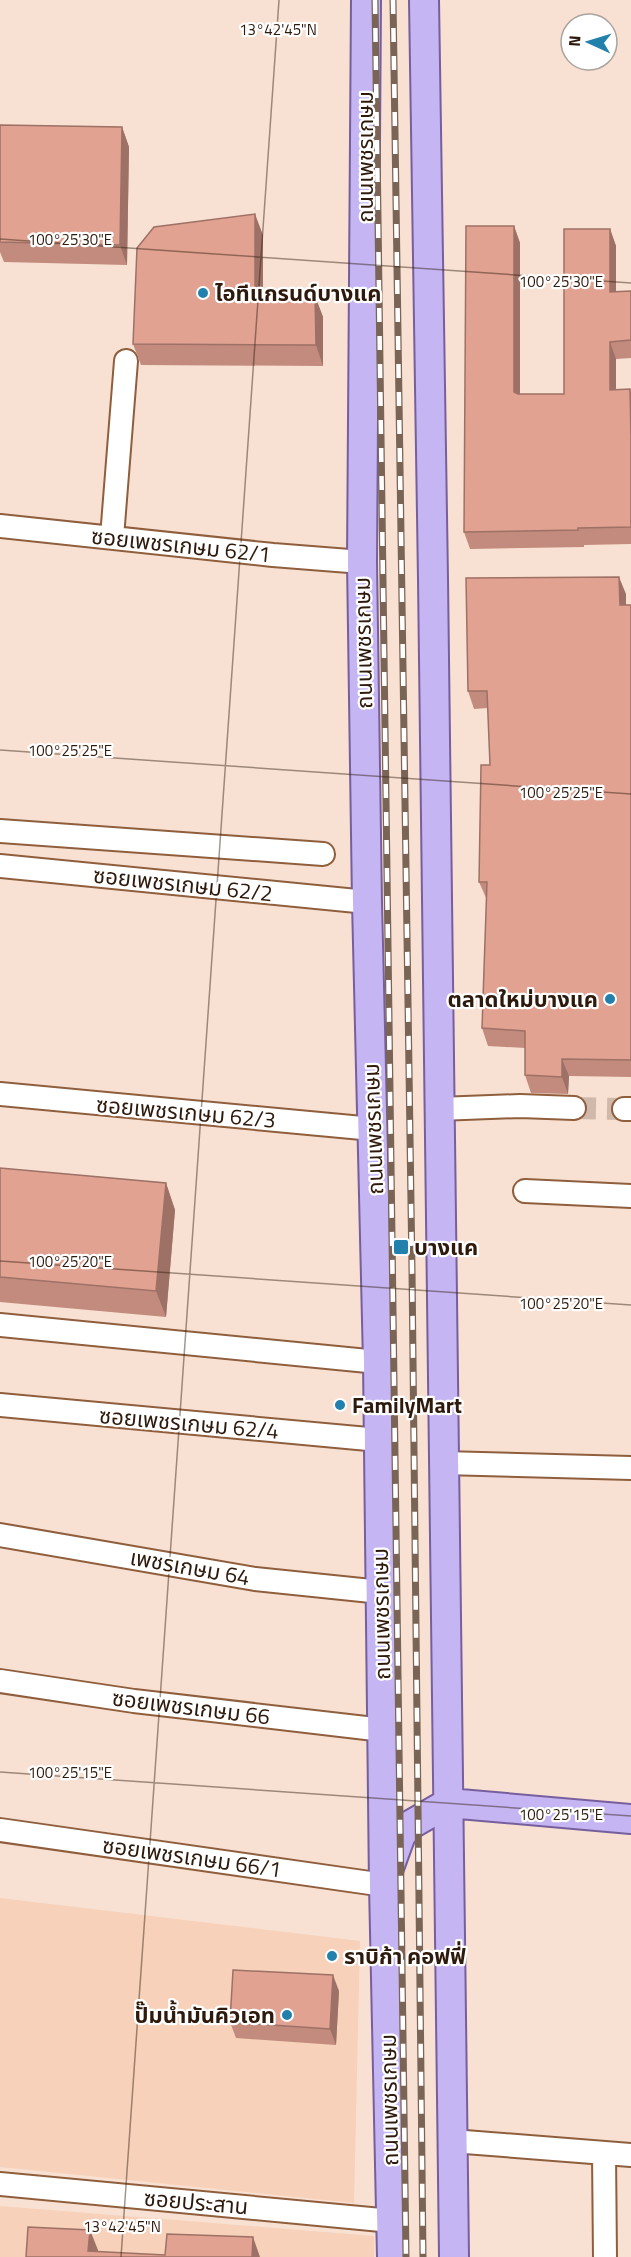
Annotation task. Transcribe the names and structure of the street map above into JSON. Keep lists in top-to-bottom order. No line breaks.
{"streets":{"main road":["ถนนเพชรเกษม"],"street":["ซอยเพชรเกษม 62/1","ซอยเพชรเกษม 62/2","ซอยเพชรเกษม 62/3","ซอยเพชรเกษม 62/4","เพชรเกษม 64","ซอยเพชรเกษม 66","ซอยเพชรเกษม 66/1","ซอยประสาน"]},"crossings":[["ถนนเพชรเกษม","ซอยเพชรเกษม 62/1"],["ถนนเพชรเกษม","ซอยเพชรเกษม 62/2"],["ถนนเพชรเกษม","ซอยเพชรเกษม 62/3"],["ถนนเพชรเกษม","ซอยเพชรเกษม 62/4"],["ถนนเพชรเกษม","เพชรเกษม 64"],["ถนนเพชรเกษม","ซอยเพชรเกษม 66"],["ถนนเพชรเกษม","ซอยเพชรเกษม 66/1"],["ถนนเพชรเกษม","ซอยประสาน"]],"places":{"other":["ไอทีแกรนด์บางแค","ตลาดใหม่บางแค","FamilyMart","ราบิก้า คอฟฟี่","ปั๊มน้ำมันคิวเอท"],"transit":["บางแค"]},"north":"left","coordinates":["13°42'45\"N","100°25'30\"E","100°25'25\"E","100°25'20\"E","100°25'15\"E"]}
